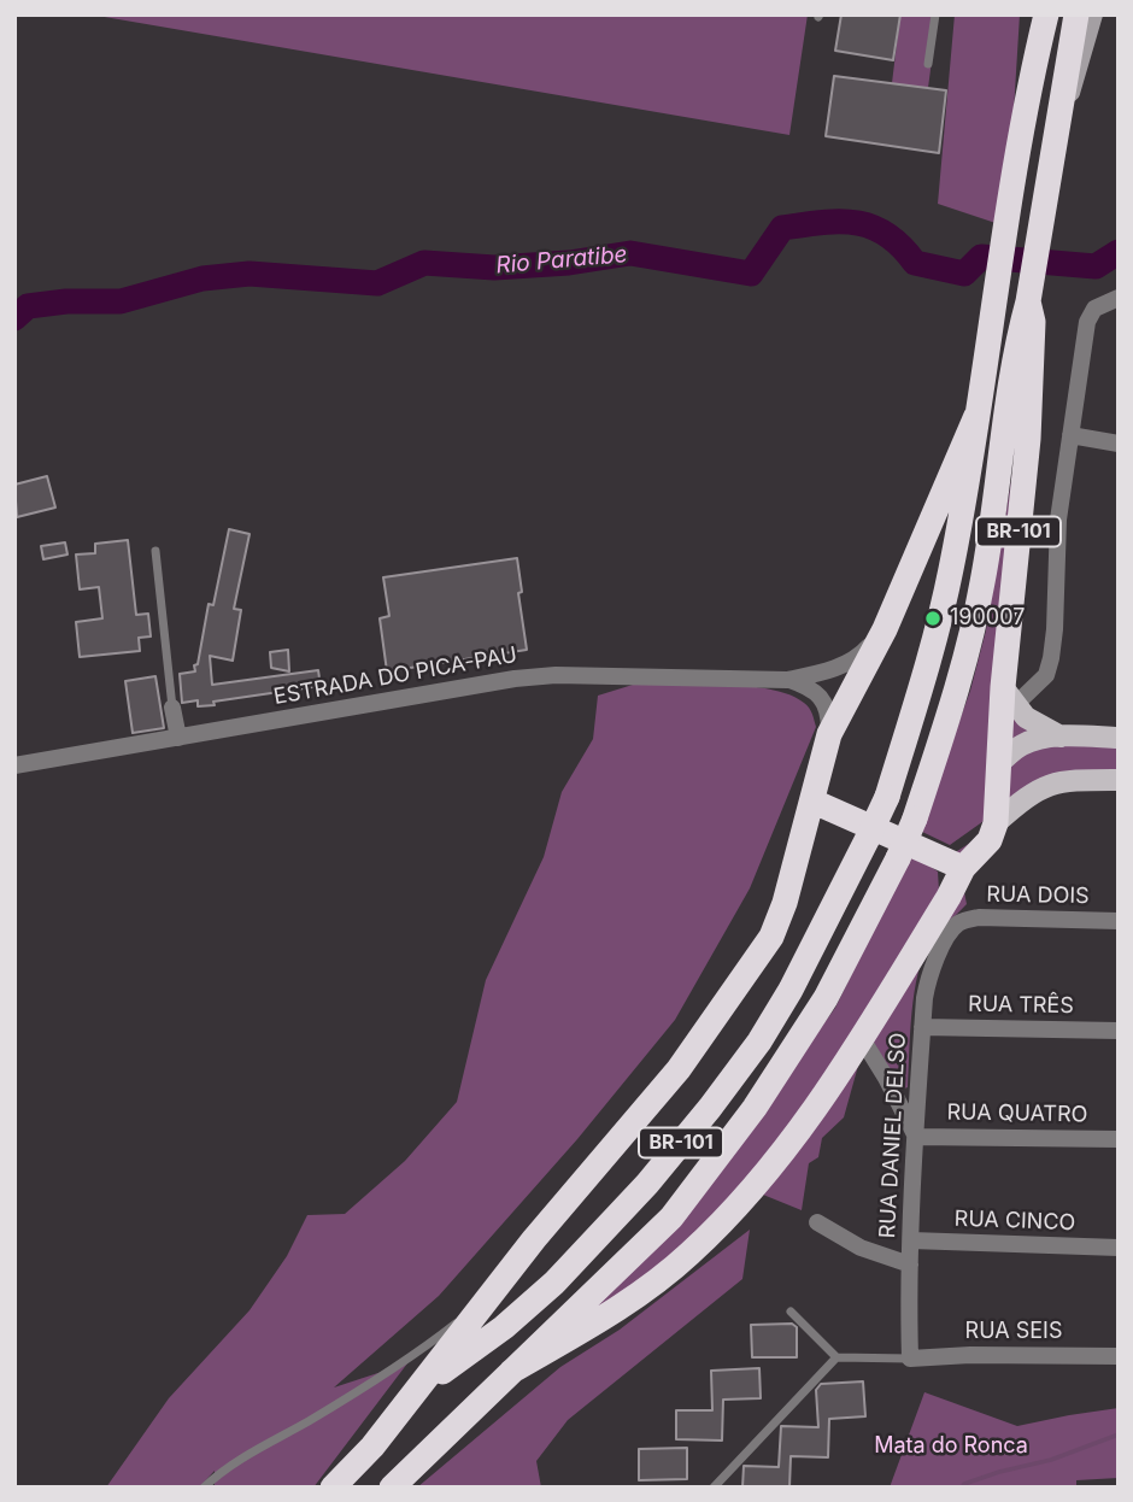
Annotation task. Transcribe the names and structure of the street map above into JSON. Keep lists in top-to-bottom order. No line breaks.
{"streets":{"highway":["BR-101"],"street":["ESTRADA DO PICA-PAU","RUA DOIS","RUA TRÊS","RUA QUATRO","RUA DANIEL DELSO","RUA CINCO","RUA SEIS"]},"crossings":[["RUA DOIS","RUA DANIEL DELSO"],["RUA TRÊS","RUA DANIEL DELSO"],["RUA QUATRO","RUA DANIEL DELSO"],["RUA DANIEL DELSO","RUA CINCO"],["RUA DANIEL DELSO","RUA SEIS"]],"water":["Rio Paratibe"],"parks":["Mata do Ronca"],"places":["190007"]}
